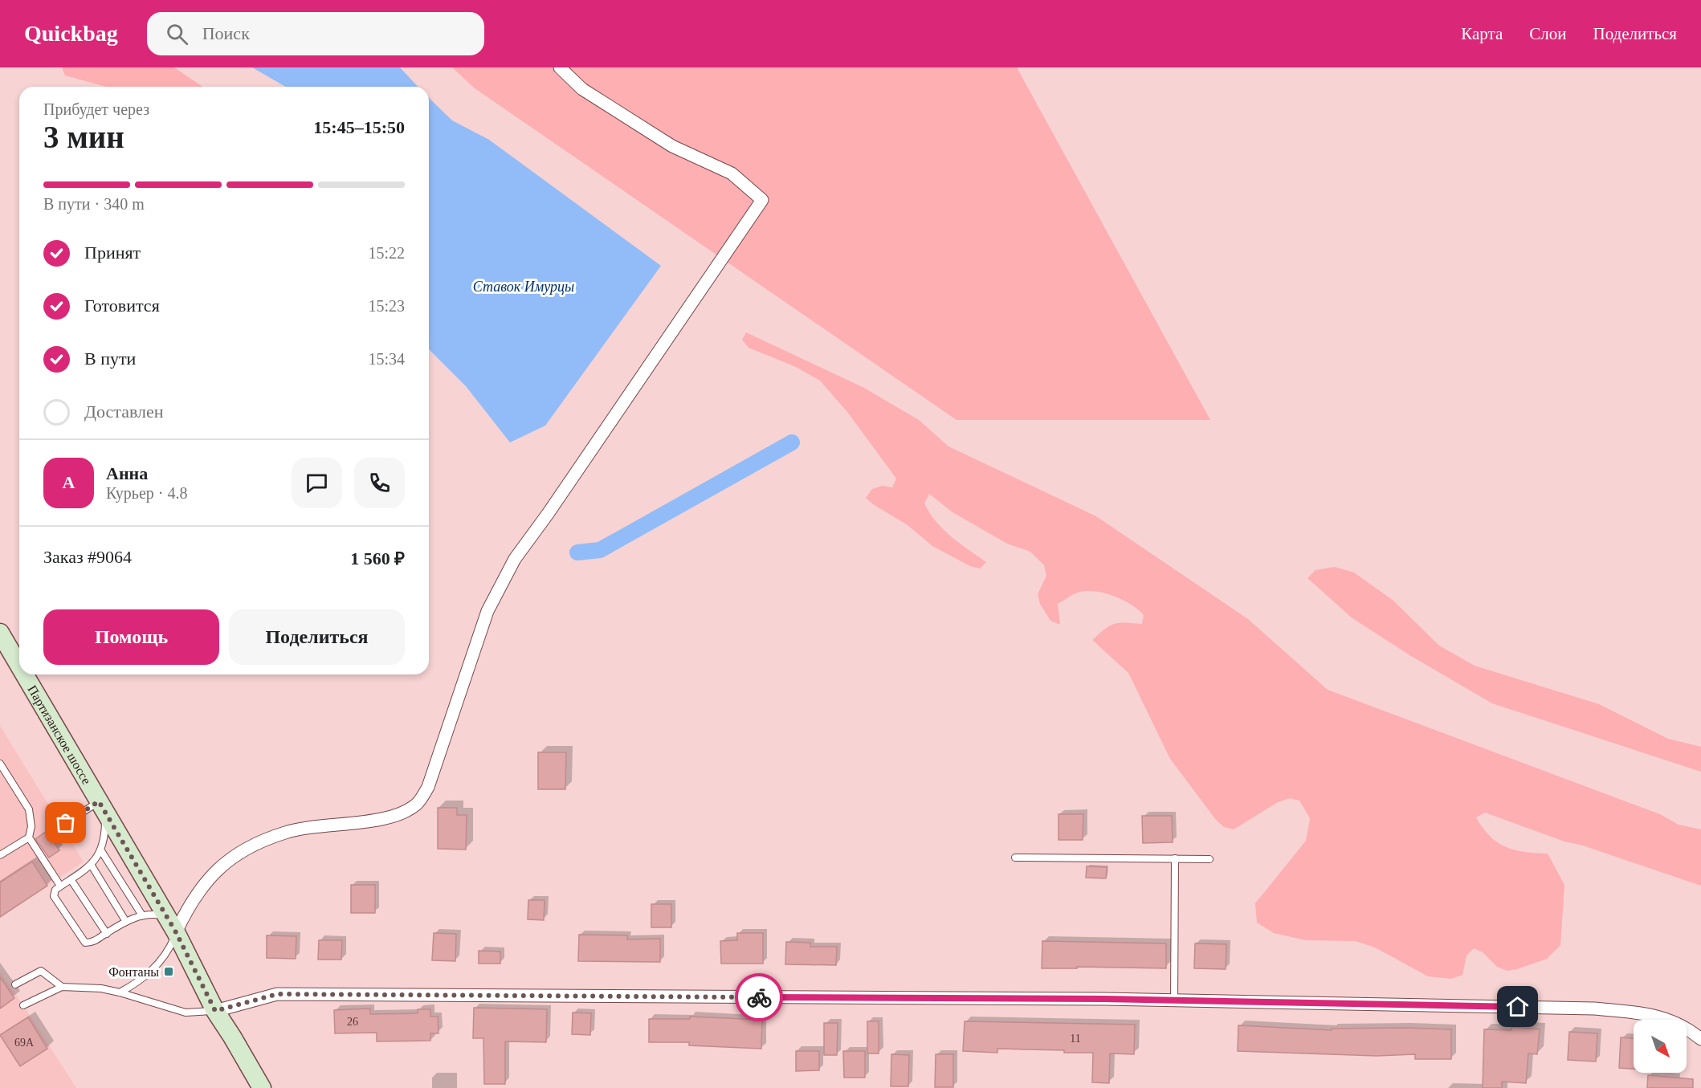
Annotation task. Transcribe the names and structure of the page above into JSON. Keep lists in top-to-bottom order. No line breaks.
{"streets":{"main road":["Партизанское шоссе"]},"water":["Ставок Имурцы"],"places":{"transit":["Фонтаны"]},"house_numbers":["26","11","69А"],"north":"bottom right","page":{"header":"Quickbag","search":"Поиск","nav":["Карта","Слои","Поделиться"],"heading":["3 мин","Прибудет через","15:45–15:50"],"panel":["Анна","Курьер · 4.8","Заказ #9064","1 560 ₽"],"bar":"В пути · 340 m","list":[["Принят","15:22"],["Готовится","15:23"],["В пути","15:34"],"Доставлен"],"round":"А","buttons":["Помощь","Поделиться"]}}
